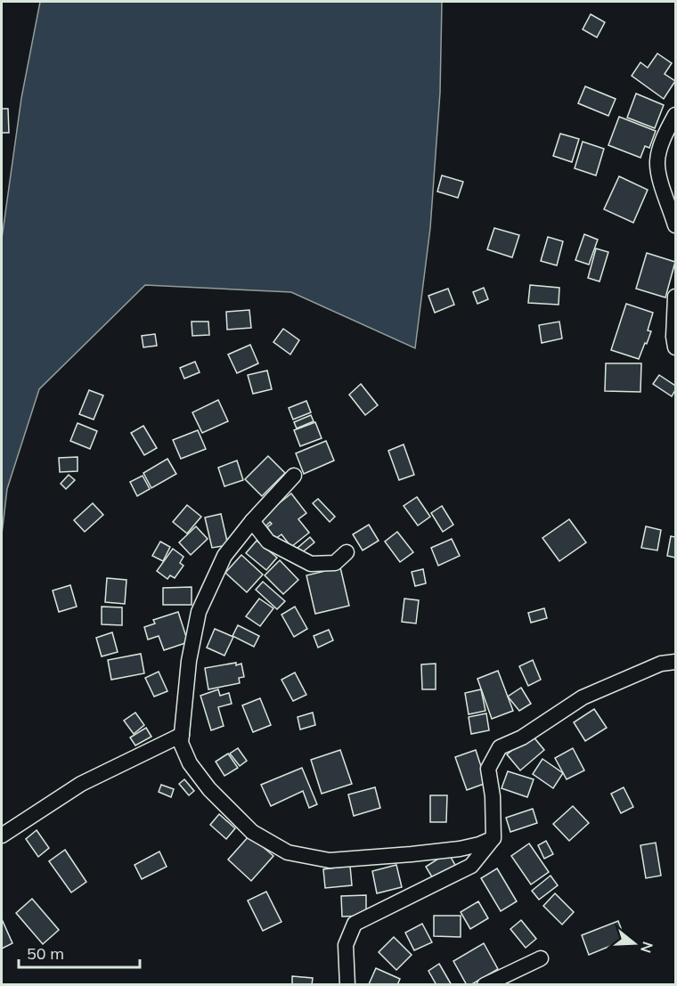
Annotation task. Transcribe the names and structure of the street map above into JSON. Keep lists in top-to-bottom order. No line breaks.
{"scale_bar":"50 m","north":"right"}
